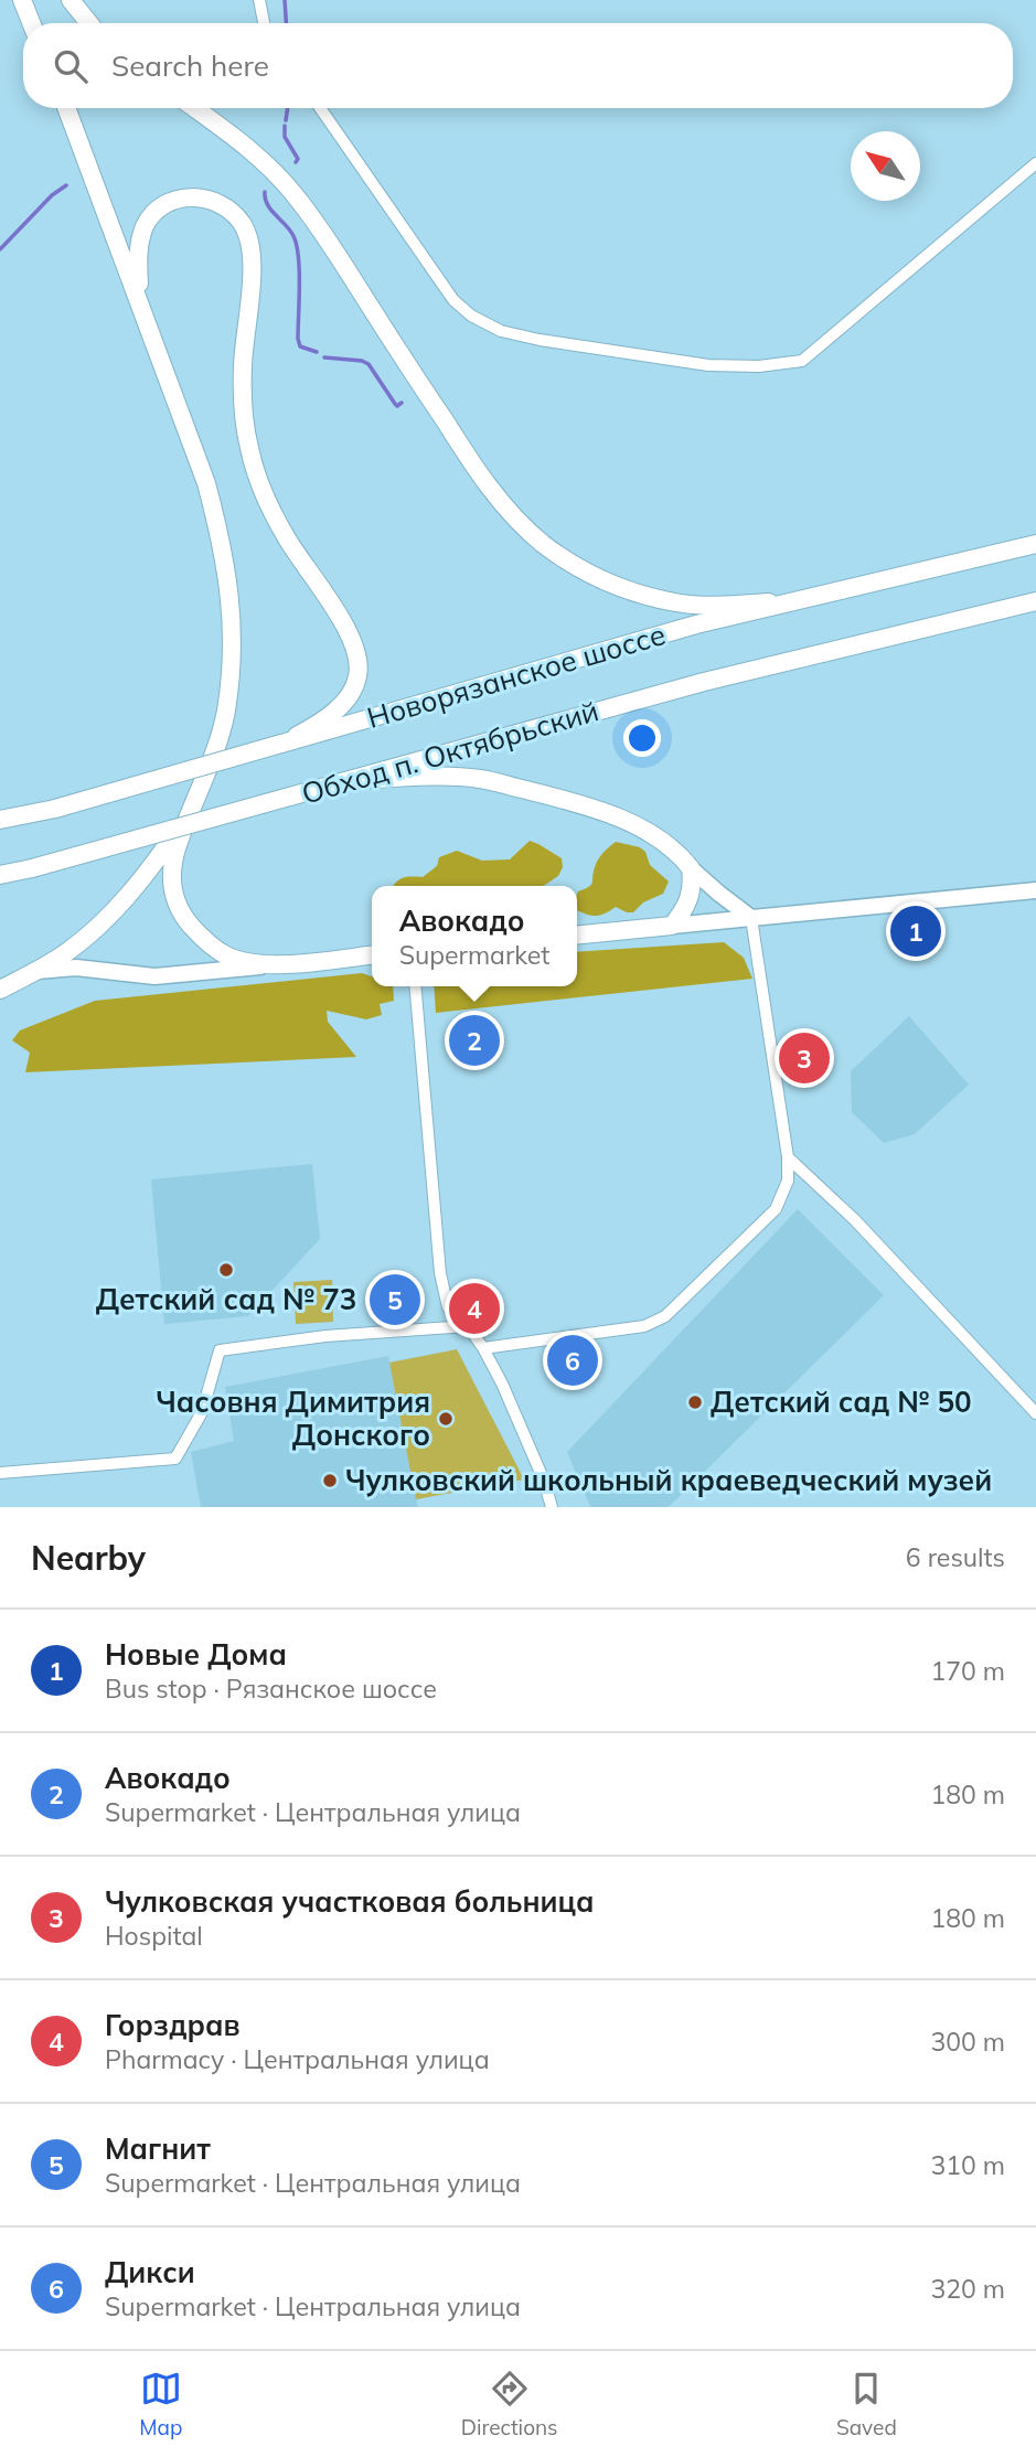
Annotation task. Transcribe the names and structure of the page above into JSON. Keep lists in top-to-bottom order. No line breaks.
{"streets":{"main road":["Новорязанское шоссе","Обход п. Октябрьский"]},"places":["Детский сад № 73","Детский сад № 50","Часовня Димитрия Донского","Чулковский школьный краеведческий музей"],"north":"top left","page":{"search":"Search here","popup":["Авокадо","Supermarket"],"pins":["1","2","3","5","4","6"],"heading":["Nearby","6 results"],"list":[{"mark":"1","name":"Новые Дома","note":"Bus stop · Рязанское шоссе","value":"170 m"},{"mark":"2","name":"Авокадо","note":"Supermarket · Центральная улица","value":"180 m"},{"mark":"3","name":"Чулковская участковая больница","note":"Hospital","value":"180 m"},{"mark":"4","name":"Горздрав","note":"Pharmacy · Центральная улица","value":"300 m"},{"mark":"5","name":"Магнит","note":"Supermarket · Центральная улица","value":"310 m"},{"mark":"6","name":"Дикси","note":"Supermarket · Центральная улица","value":"320 m"}],"nav":["Map","Directions","Saved"]}}
